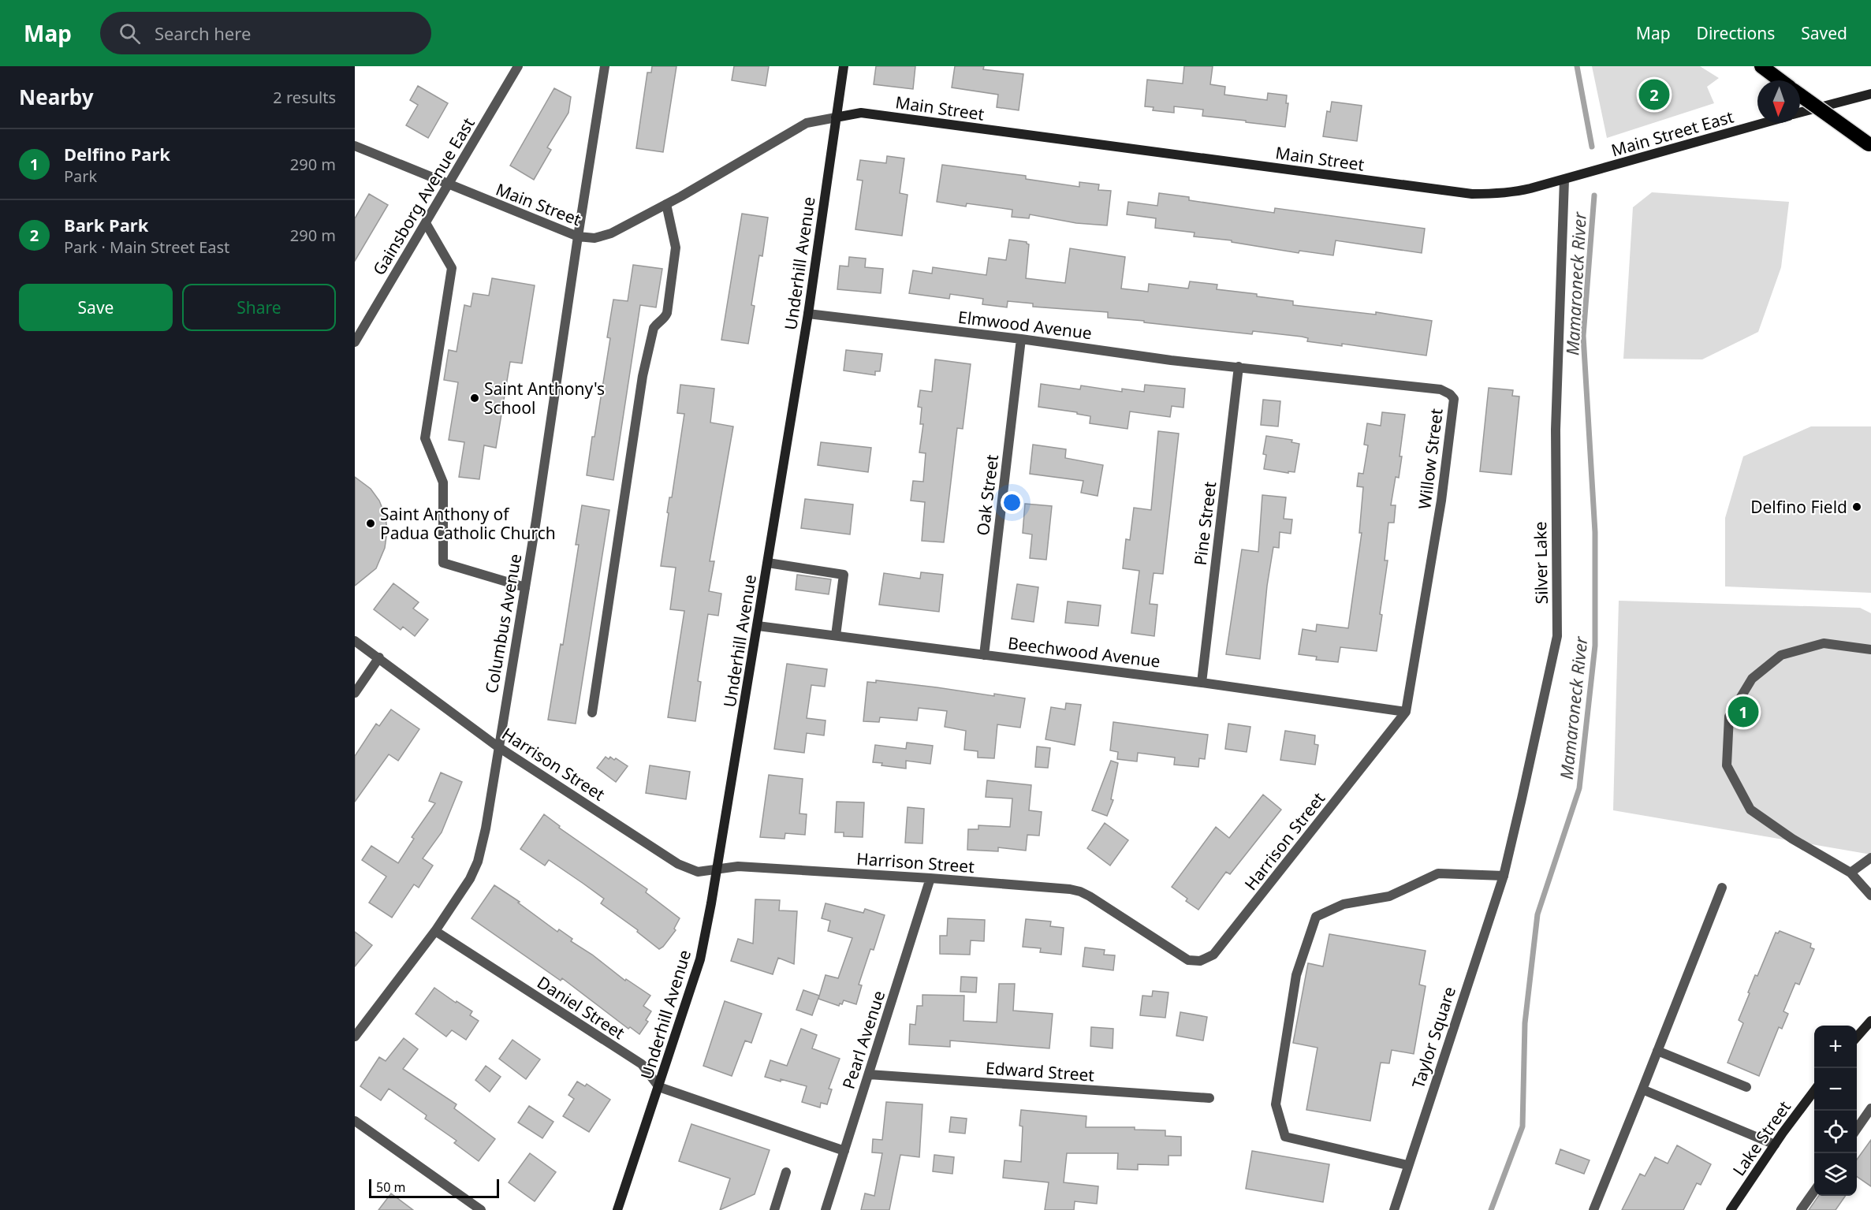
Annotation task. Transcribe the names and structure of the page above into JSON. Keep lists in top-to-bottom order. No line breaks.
{"streets":{"street":["Main Street","Main Street East","Gainsborg Avenue East","Underhill Avenue","Elmwood Avenue","Willow Street","Oak Street","Pine Street","Silver Lake","Columbus Avenue","Beechwood Avenue","Harrison Street","Daniel Street","Taylor Square","Pearl Avenue","Edward Street","Lake Street"]},"crossings":[["Main Street","Main Street East"],["Main Street","Gainsborg Avenue East"],["Main Street","Underhill Avenue"],["Main Street","Silver Lake"],["Main Street","Columbus Avenue"],["Main Street East","Silver Lake"],["Underhill Avenue","Elmwood Avenue"],["Underhill Avenue","Beechwood Avenue"],["Underhill Avenue","Harrison Street"],["Underhill Avenue","Daniel Street"],["Elmwood Avenue","Willow Street"],["Elmwood Avenue","Oak Street"],["Elmwood Avenue","Pine Street"],["Willow Street","Pine Street"],["Willow Street","Beechwood Avenue"],["Willow Street","Harrison Street"],["Oak Street","Beechwood Avenue"],["Pine Street","Beechwood Avenue"],["Silver Lake","Taylor Square"],["Columbus Avenue","Harrison Street"],["Columbus Avenue","Daniel Street"],["Beechwood Avenue","Harrison Street"],["Harrison Street","Pearl Avenue"],["Pearl Avenue","Edward Street"]],"water":["Mamaroneck River"],"places":["Saint Anthony's School","Delfino Field","Saint Anthony of Padua Catholic Church"],"scale_bar":"50 m","north":"bottom","page":{"header":"Map","search":"Search here","nav":["Map","Directions","Saved"],"heading":["Nearby","2 results"],"pins":["2","1"],"list":[{"mark":"1","name":"Delfino Park","note":"Park","value":"290 m"},{"mark":"2","name":"Bark Park","note":"Park · Main Street East","value":"290 m"}],"buttons":["Save","Share"],"map_buttons":["+","−"],"scale":"50 m"}}
